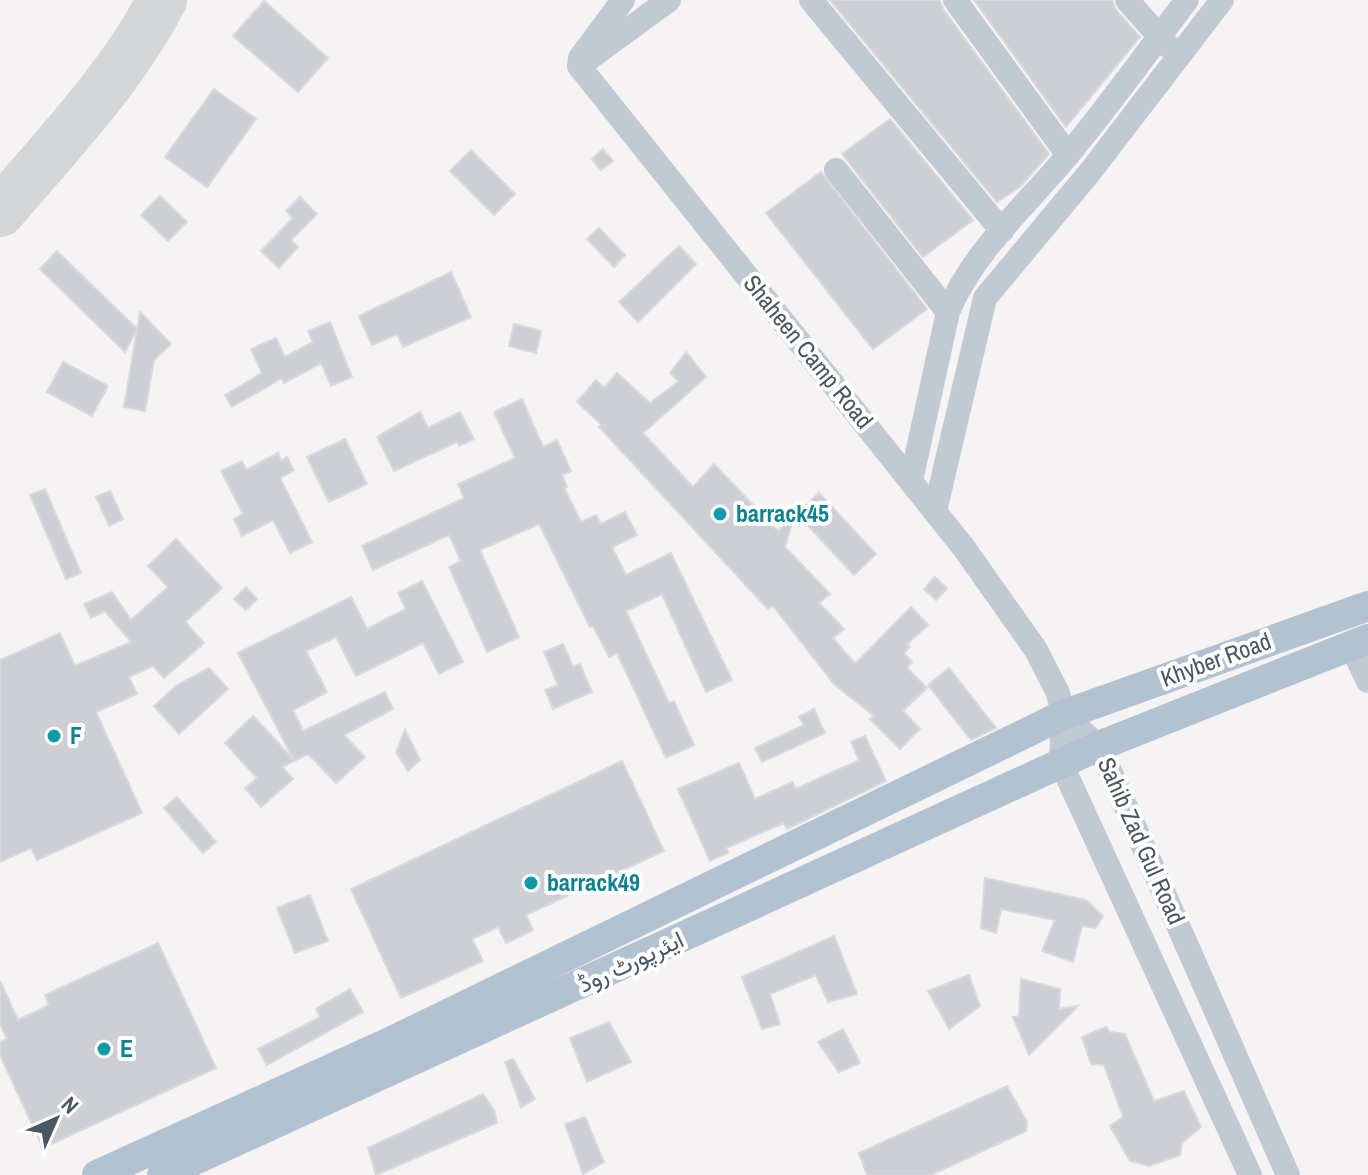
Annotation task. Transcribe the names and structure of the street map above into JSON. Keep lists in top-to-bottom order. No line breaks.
{"streets":{"main road":["Khyber Road","ایئرپورٹ روڈ"],"street":["Shaheen Camp Road","Sahib Zad Gul Road"]},"crossings":[["Shaheen Camp Road","Khyber Road"],["Shaheen Camp Road","Sahib Zad Gul Road"],["Khyber Road","Sahib Zad Gul Road"],["Khyber Road","ایئرپورٹ روڈ"],["Sahib Zad Gul Road","ایئرپورٹ روڈ"]],"places":["barrack45","F","barrack49","E"],"north":"top right"}
